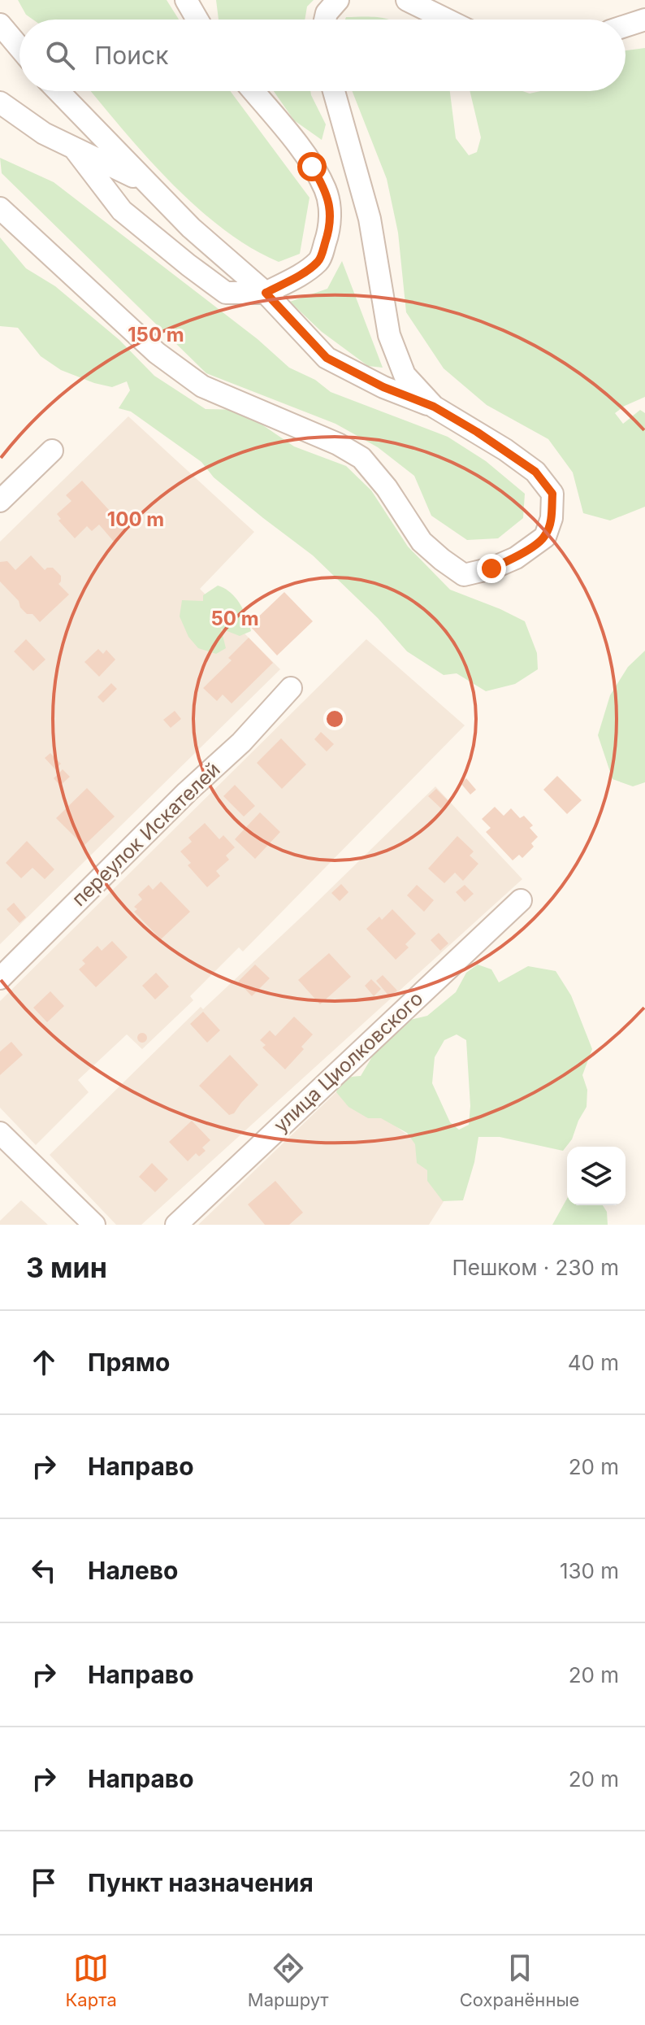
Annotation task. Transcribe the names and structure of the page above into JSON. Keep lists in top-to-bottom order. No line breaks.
{"streets":{"street":["переулок Искателей","улица Циолковского"]},"page":{"search":"Поиск","heading":["3 мин","Пешком · 230 m"],"list":[["Прямо","40 m"],["Направо","20 m"],["Налево","130 m"],["Направо","20 m"],["Направо","20 m"],"Пункт назначения"],"nav":["Карта","Маршрут","Сохранённые"]},"rings":["150 m","100 m","50 m"]}
